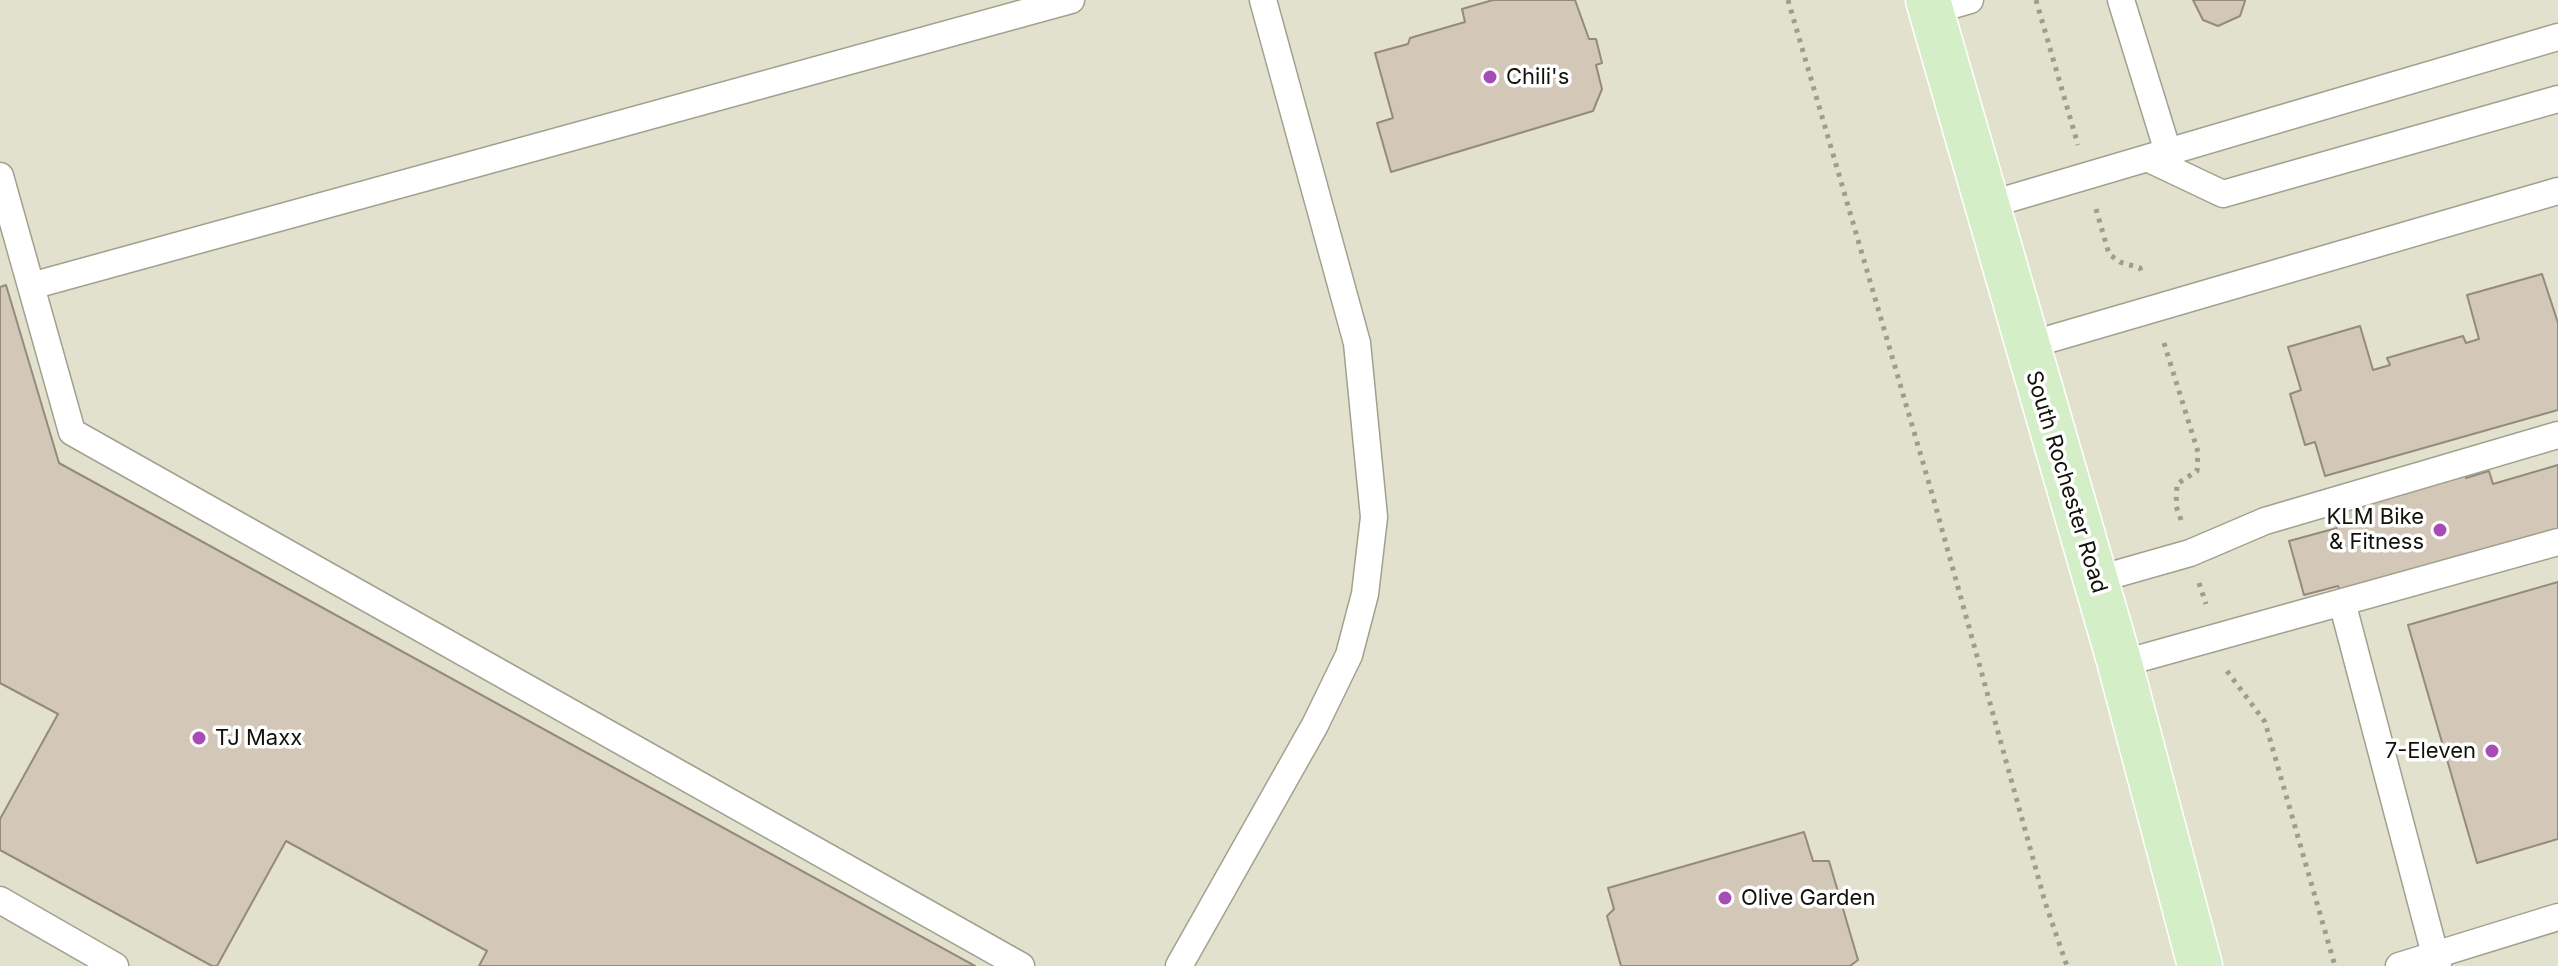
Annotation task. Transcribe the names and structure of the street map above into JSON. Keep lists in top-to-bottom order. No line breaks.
{"streets":{"main road":["South Rochester Road"]},"places":["Chili's","KLM Bike & Fitness","TJ Maxx","7-Eleven","Olive Garden"]}
